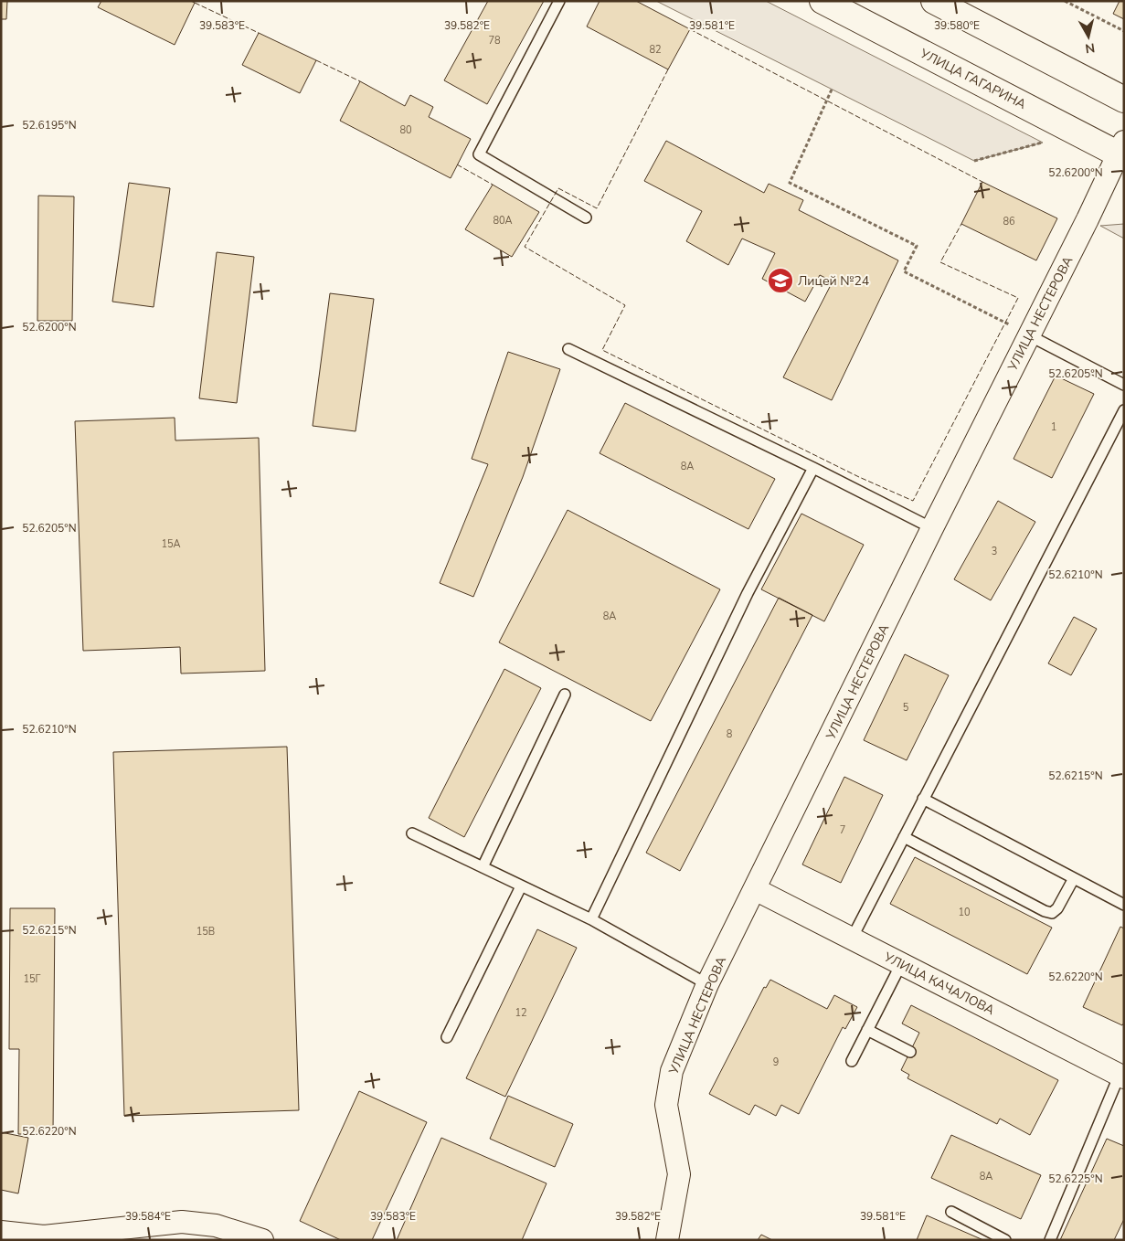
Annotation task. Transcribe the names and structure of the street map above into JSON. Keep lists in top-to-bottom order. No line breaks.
{"streets":{"main road":["УЛИЦА ГАГАРИНА"],"street":["УЛИЦА НЕСТЕРОВА","УЛИЦА КАЧАЛОВА"]},"crossings":[["УЛИЦА ГАГАРИНА","УЛИЦА НЕСТЕРОВА"],["УЛИЦА НЕСТЕРОВА","УЛИЦА КАЧАЛОВА"]],"places":{"school or university":["Лицей №24"]},"house_numbers":["78","82","80","80А","86","1","8А","15А","3","8А","5","8","7","10","15В","15Г","12","9","8А"],"north":"bottom","coordinates":["39.583°E","39.582°E","39.581°E","39.580°E","52.6195°N","52.6200°N","52.6205°N","52.6210°N","52.6215°N","52.6220°N","52.6225°N","39.584°E"]}
